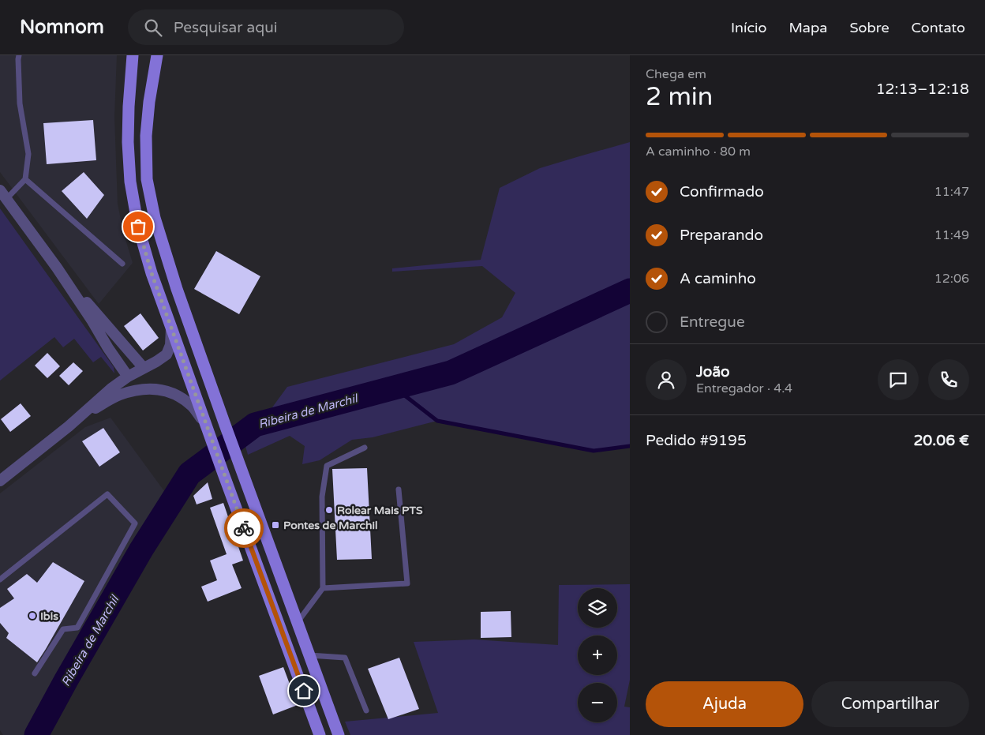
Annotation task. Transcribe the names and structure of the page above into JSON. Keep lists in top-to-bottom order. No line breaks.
{"water":["Ribeira de Marchil"],"places":{"other":["Rolear Mais PTS","Ibis"],"transit":["Pontes de Marchil"]},"page":{"header":"Nomnom","search":"Pesquisar aqui","nav":["Início","Mapa","Sobre","Contato"],"heading":["2 min","Chega em","12:13–12:18"],"panel":["João","Entregador · 4.4","Pedido #9195","20.06 €"],"bar":"A caminho · 80 m","list":[["Confirmado","11:47"],["Preparando","11:49"],["A caminho","12:06"],"Entregue"],"map_buttons":["+","−"],"buttons":["Ajuda","Compartilhar"]}}
